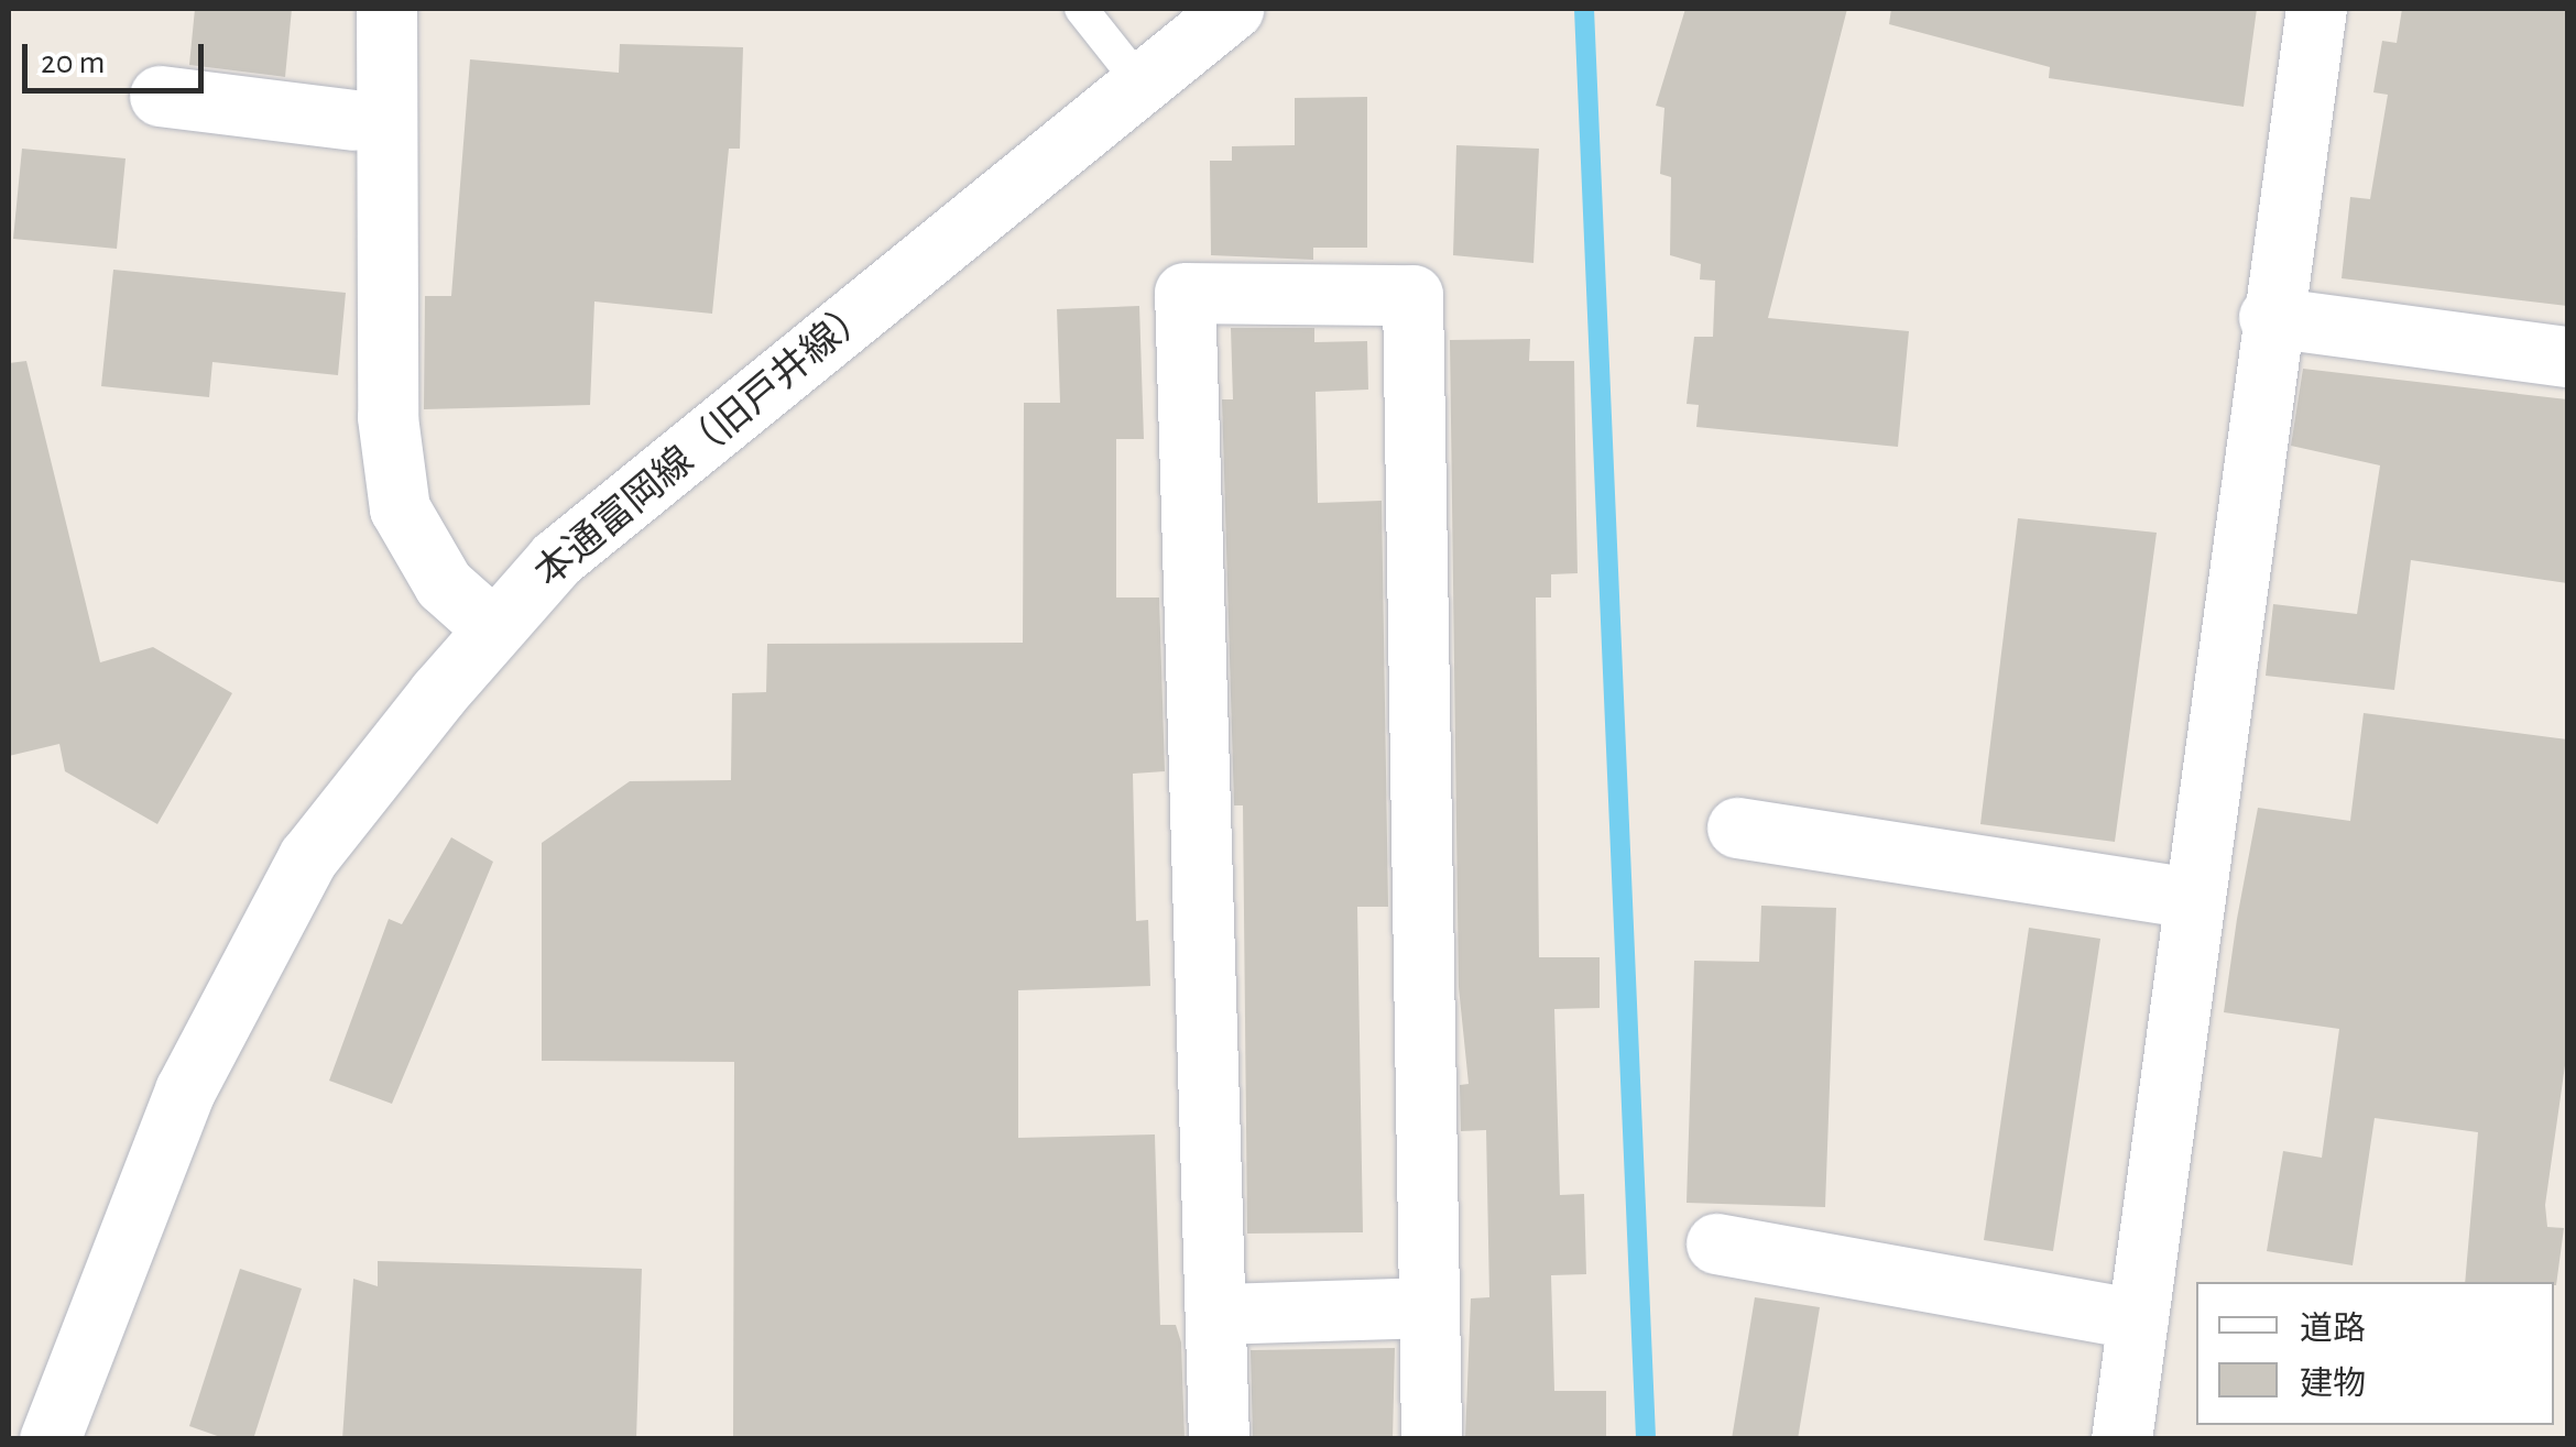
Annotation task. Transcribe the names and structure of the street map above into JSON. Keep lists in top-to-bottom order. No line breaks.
{"streets":{"street":["本通富岡線（旧戸井線）"]},"legend":["道路","建物"],"scale_bar":"20 m"}
